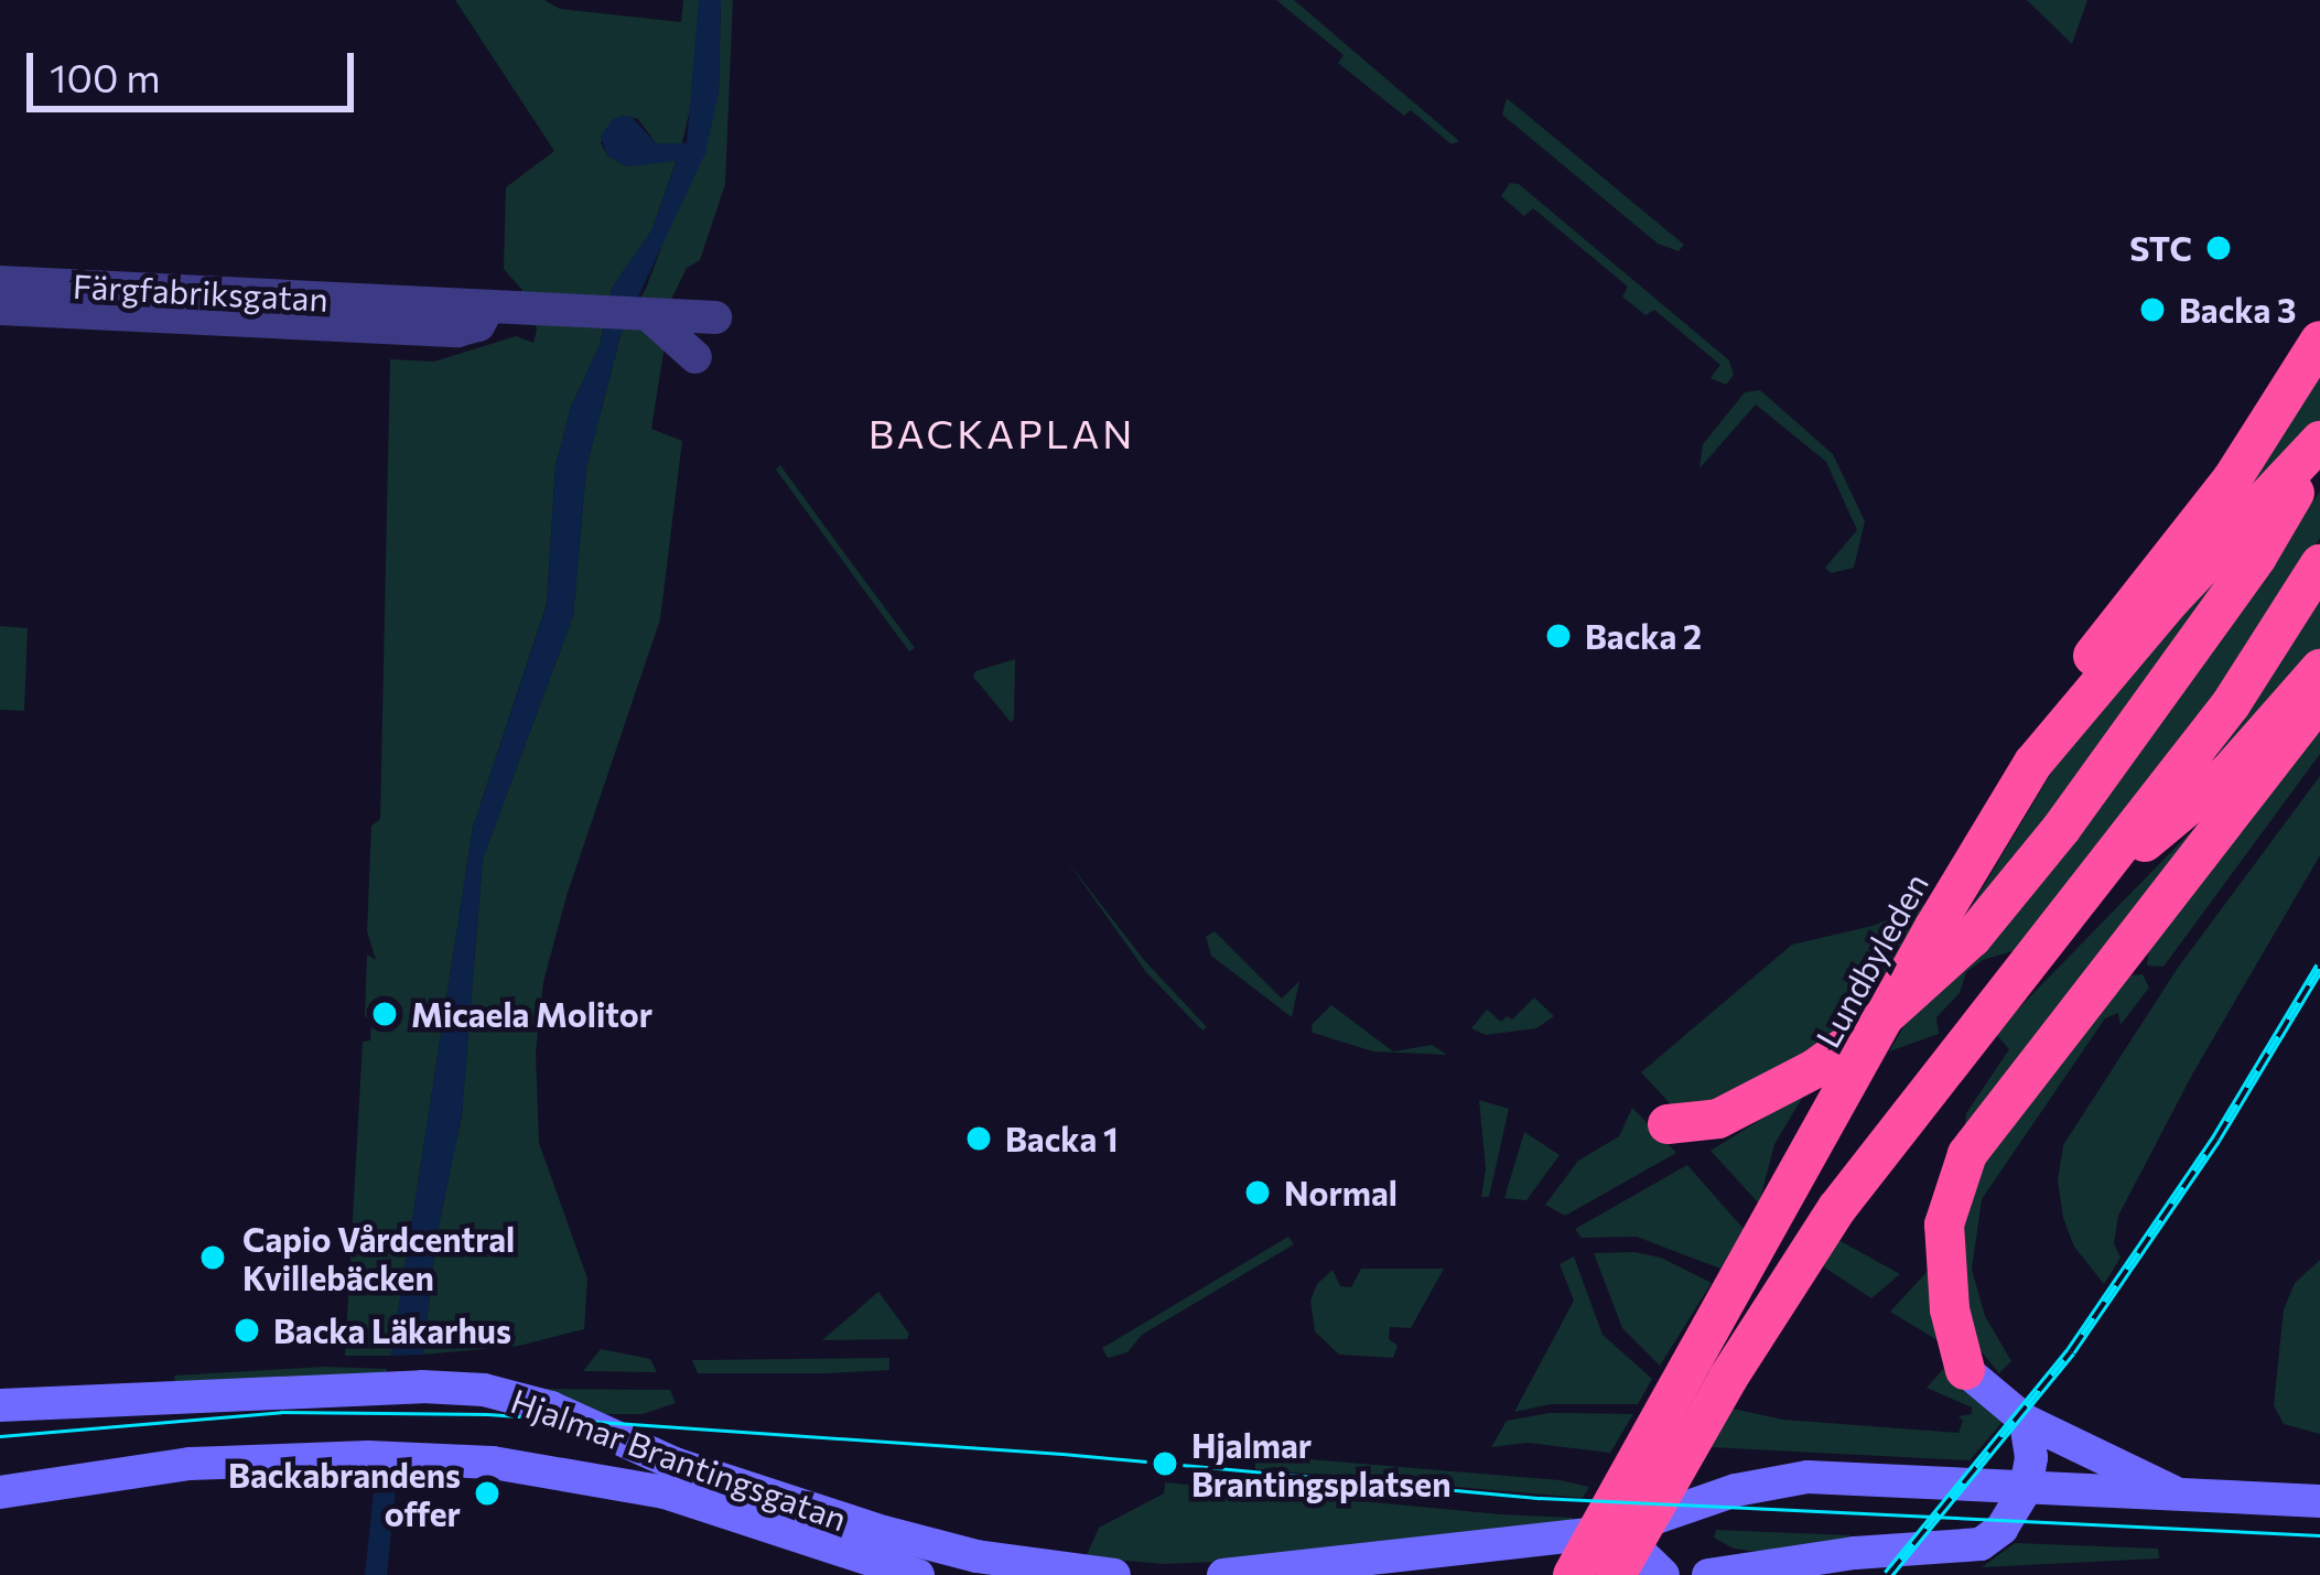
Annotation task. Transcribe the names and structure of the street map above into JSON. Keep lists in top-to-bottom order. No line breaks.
{"streets":{"highway":["Lundbyleden"],"main road":["Hjalmar Brantingsgatan"],"street":["Färgfabriksgatan"]},"districts":["BACKAPLAN"],"places":["STC","Backa 3","Backa 2","Micaela Molitor","Backa 1","Normal","Capio Vårdcentral Kvillebäcken","Backa Läkarhus","Hjalmar Brantingsplatsen","Backabrandens offer"],"scale_bar":"100 m"}
